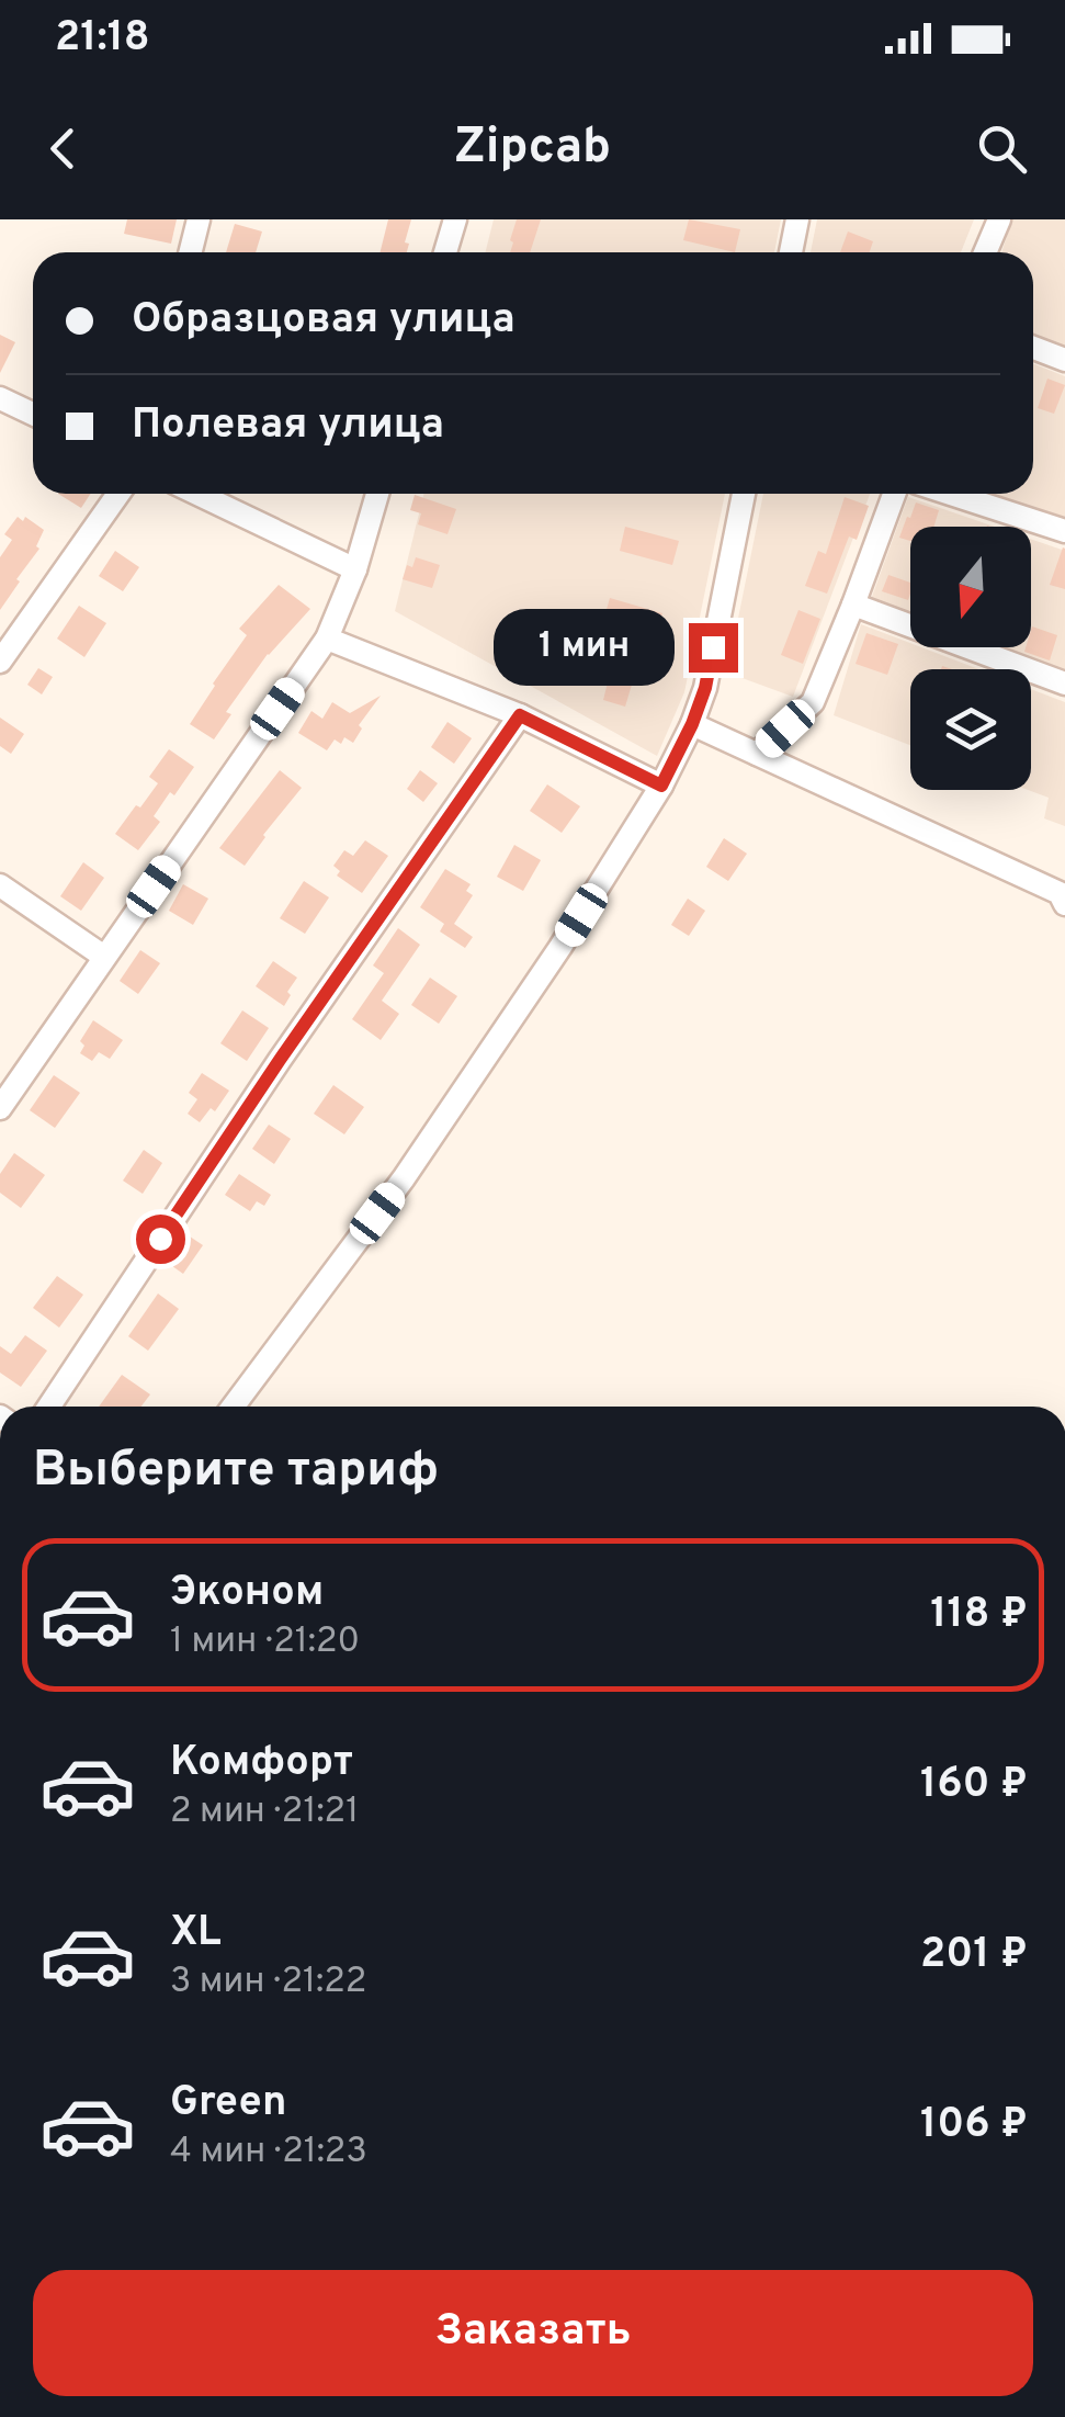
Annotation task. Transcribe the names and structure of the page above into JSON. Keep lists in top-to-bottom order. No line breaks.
{"north":"bottom","page":{"status":"21:18","header":"Zipcab","banner":["Образцовая улица","Полевая улица"],"bubble":"1 мин","heading":"Выберите тариф","list":[{"name":"Эконом","note":"1 мин · 21:20","value":"118 ₽"},{"name":"Комфорт","note":"2 мин · 21:21","value":"160 ₽"},{"name":"XL","note":"3 мин · 21:22","value":"201 ₽"},{"name":"Green","note":"4 мин · 21:23","value":"106 ₽"}],"buttons":"Заказать"}}
